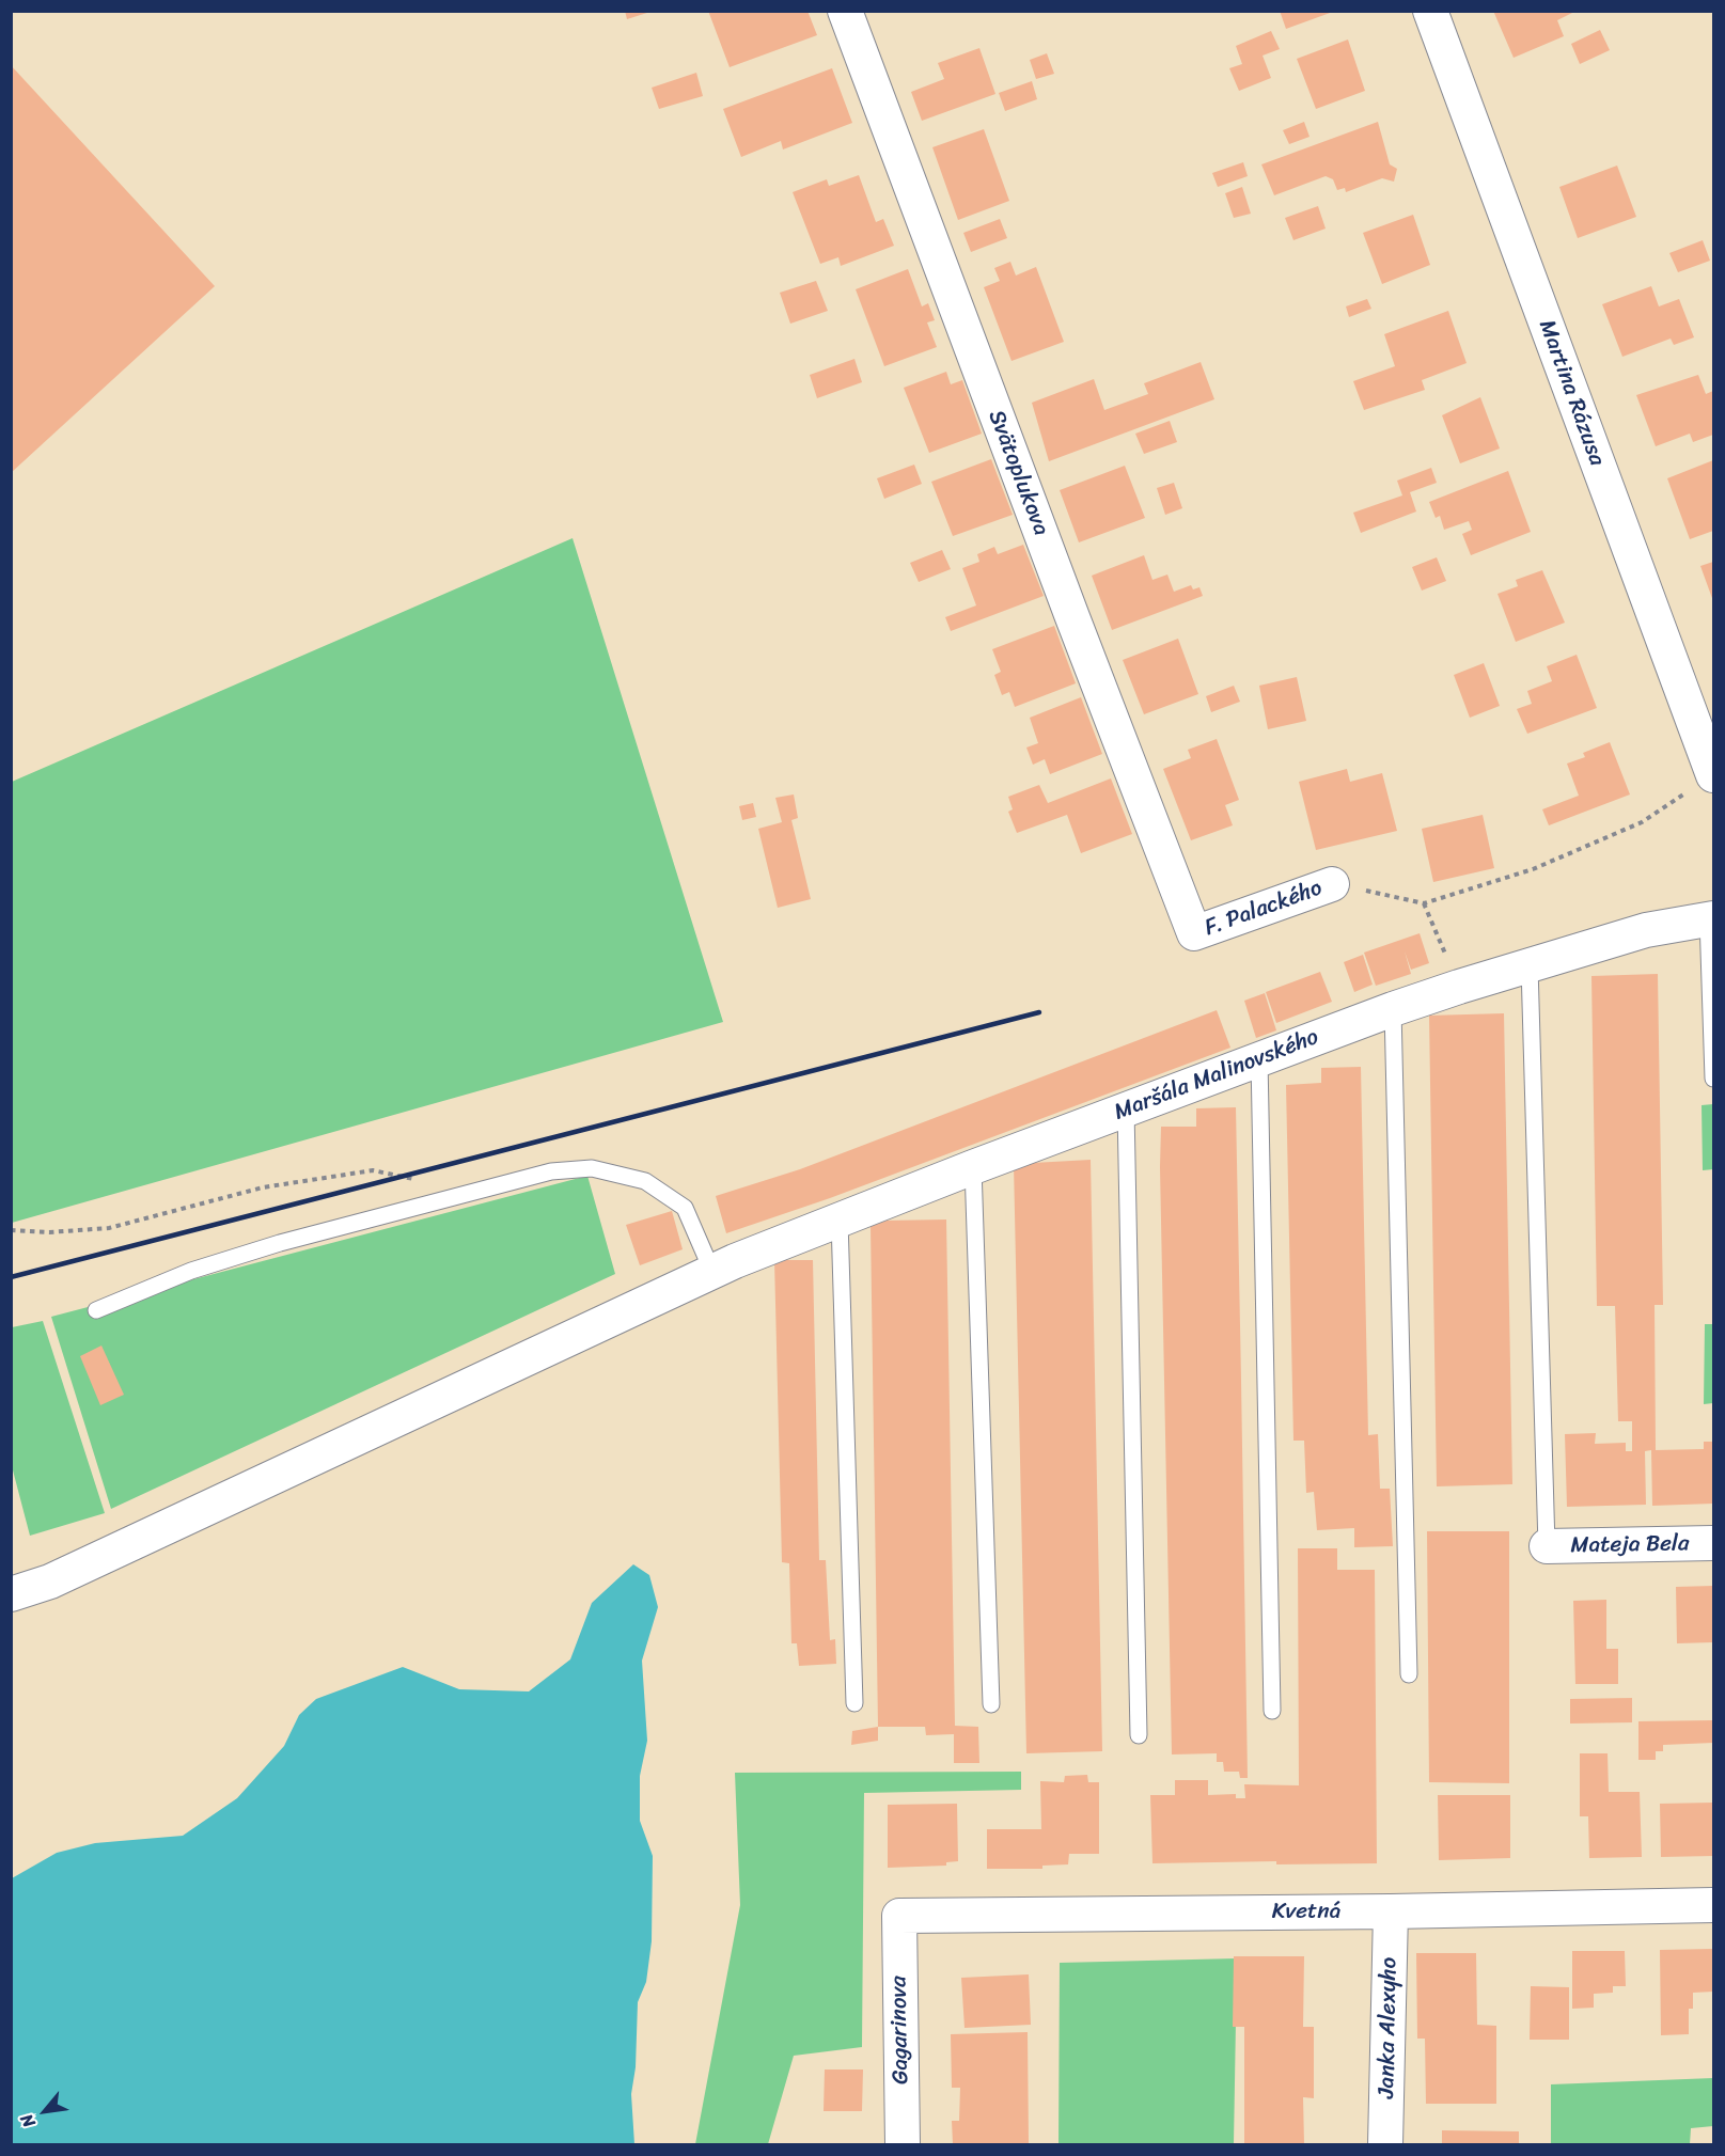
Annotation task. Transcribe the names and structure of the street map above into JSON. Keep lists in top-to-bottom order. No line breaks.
{"streets":{"street":["Martina Rázusa","Svätoplukova","F. Palackého","Maršála Malinovského","Mateja Bela","Kvetná","Janka Alexyho","Gagarinova"]},"crossings":[["Svätoplukova","F. Palackého"],["Kvetná","Janka Alexyho"],["Kvetná","Gagarinova"]],"north":"bottom left"}
